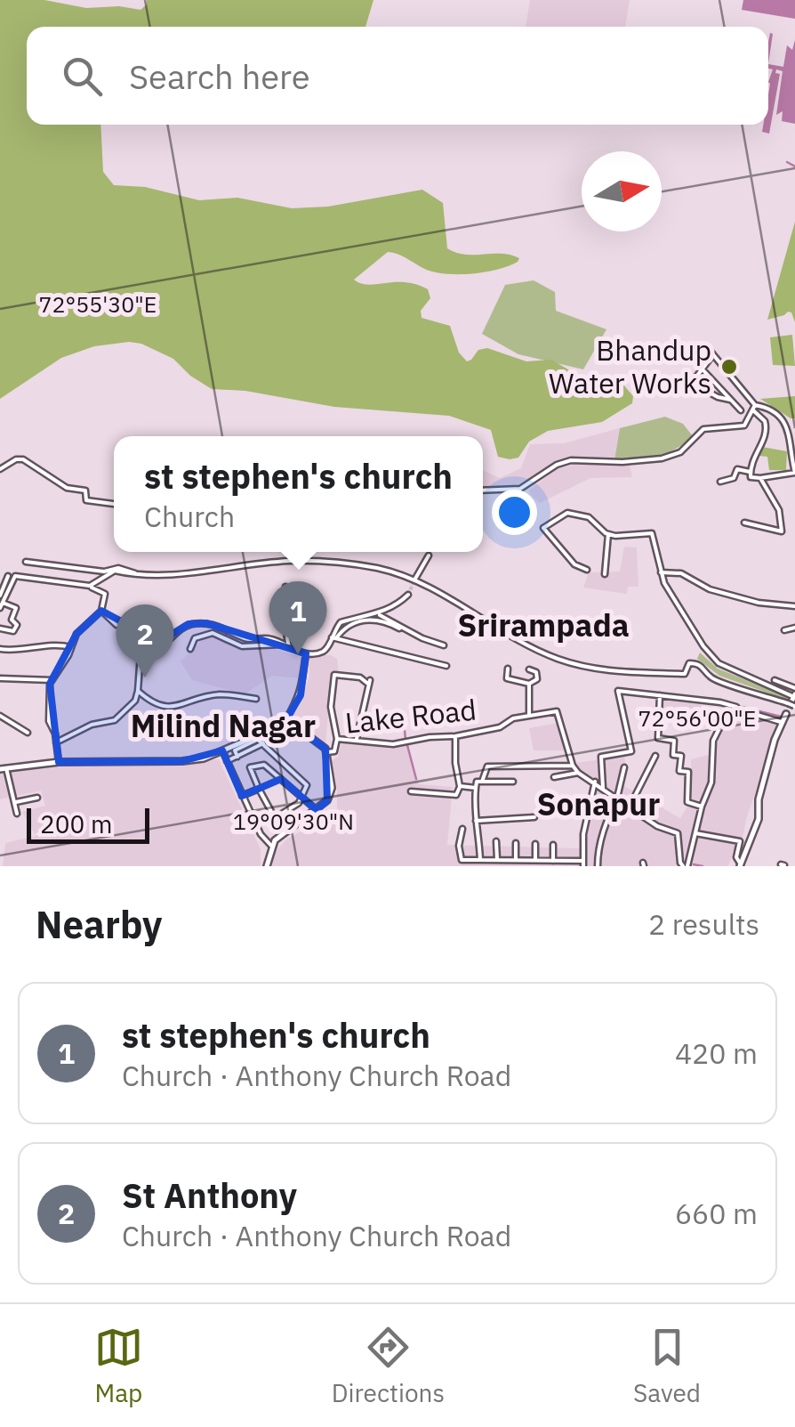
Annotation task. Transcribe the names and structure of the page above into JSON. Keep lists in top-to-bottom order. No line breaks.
{"streets":{"street":["Lake Road"]},"districts":["Srirampada","Milind Nagar","Sonapur"],"places":["Bhandup Water Works"],"scale_bar":"200 m","north":"right","page":{"search":"Search here","popup":["st stephen's church","Church"],"pins":["1","2"],"scale":"200 m","heading":["Nearby","2 results"],"list":[{"mark":"1","name":"st stephen's church","note":"Church · Anthony Church Road","value":"420 m"},{"mark":"2","name":"St Anthony","note":"Church · Anthony Church Road","value":"660 m"}],"nav":["Map","Directions","Saved"]},"coordinates":["72°55'30\"E","72°56'00\"E","19°09'30\"N"]}
